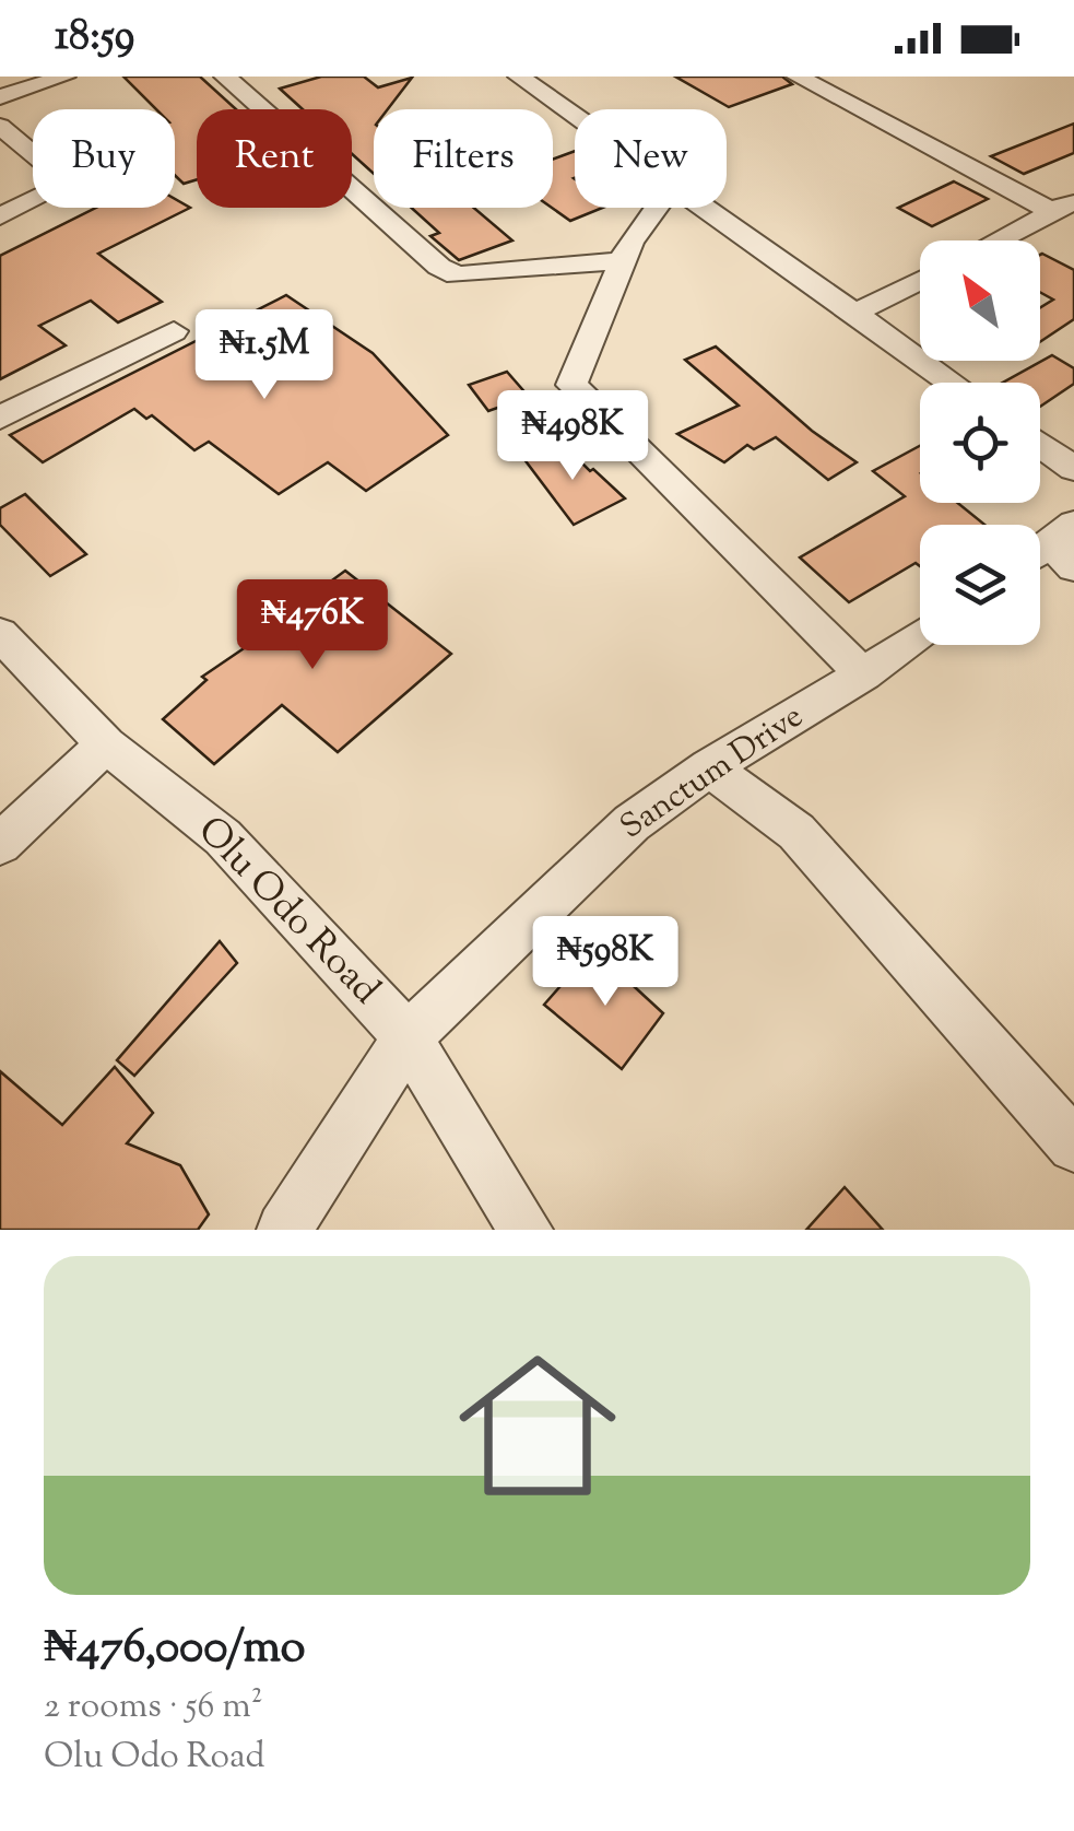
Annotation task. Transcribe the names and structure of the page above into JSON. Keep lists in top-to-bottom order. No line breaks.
{"streets":{"street":["Sanctum Drive","Olu Odo Road"]},"crossings":[["Sanctum Drive","Olu Odo Road"]],"north":"top left","page":{"status":"18:59","chip":["Buy","Rent","Filters","New"],"price":["₦1.5M","₦498K","₦476K","₦598K"],"list":[{"name":"₦476,000/mo","note":"2 rooms · 56 m² · Olu Odo Road"}]}}
